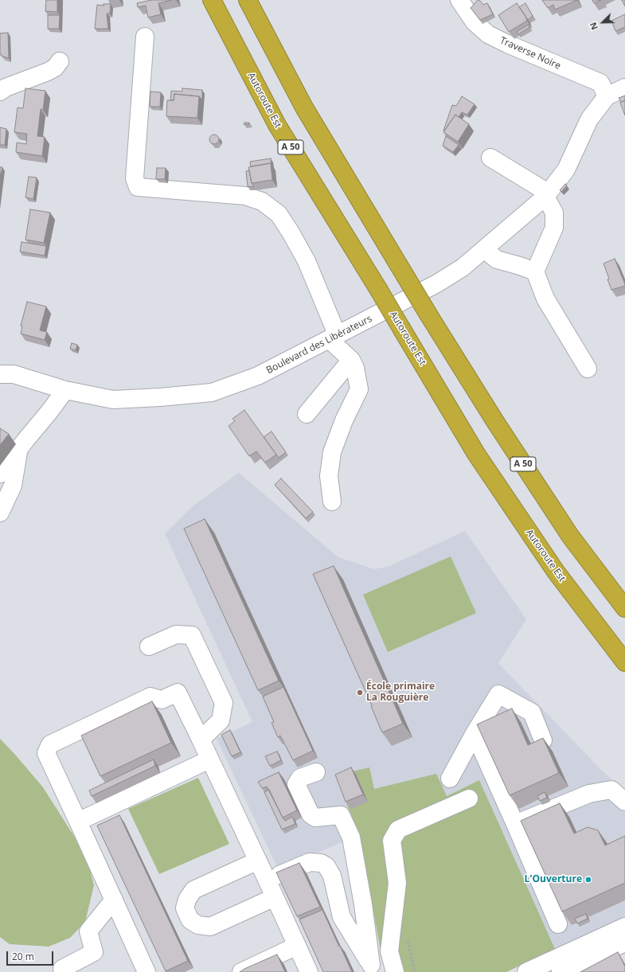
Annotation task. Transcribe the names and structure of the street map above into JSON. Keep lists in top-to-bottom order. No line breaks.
{"streets":{"highway":["Autoroute Est","A 50"],"street":["Traverse Noire","Boulevard des Libérateurs"]},"crossings":[["Traverse Noire","Boulevard des Libérateurs"]],"places":["École primaire La Rouguière","L'Ouverture"],"scale_bar":"20 m","north":"bottom left"}
